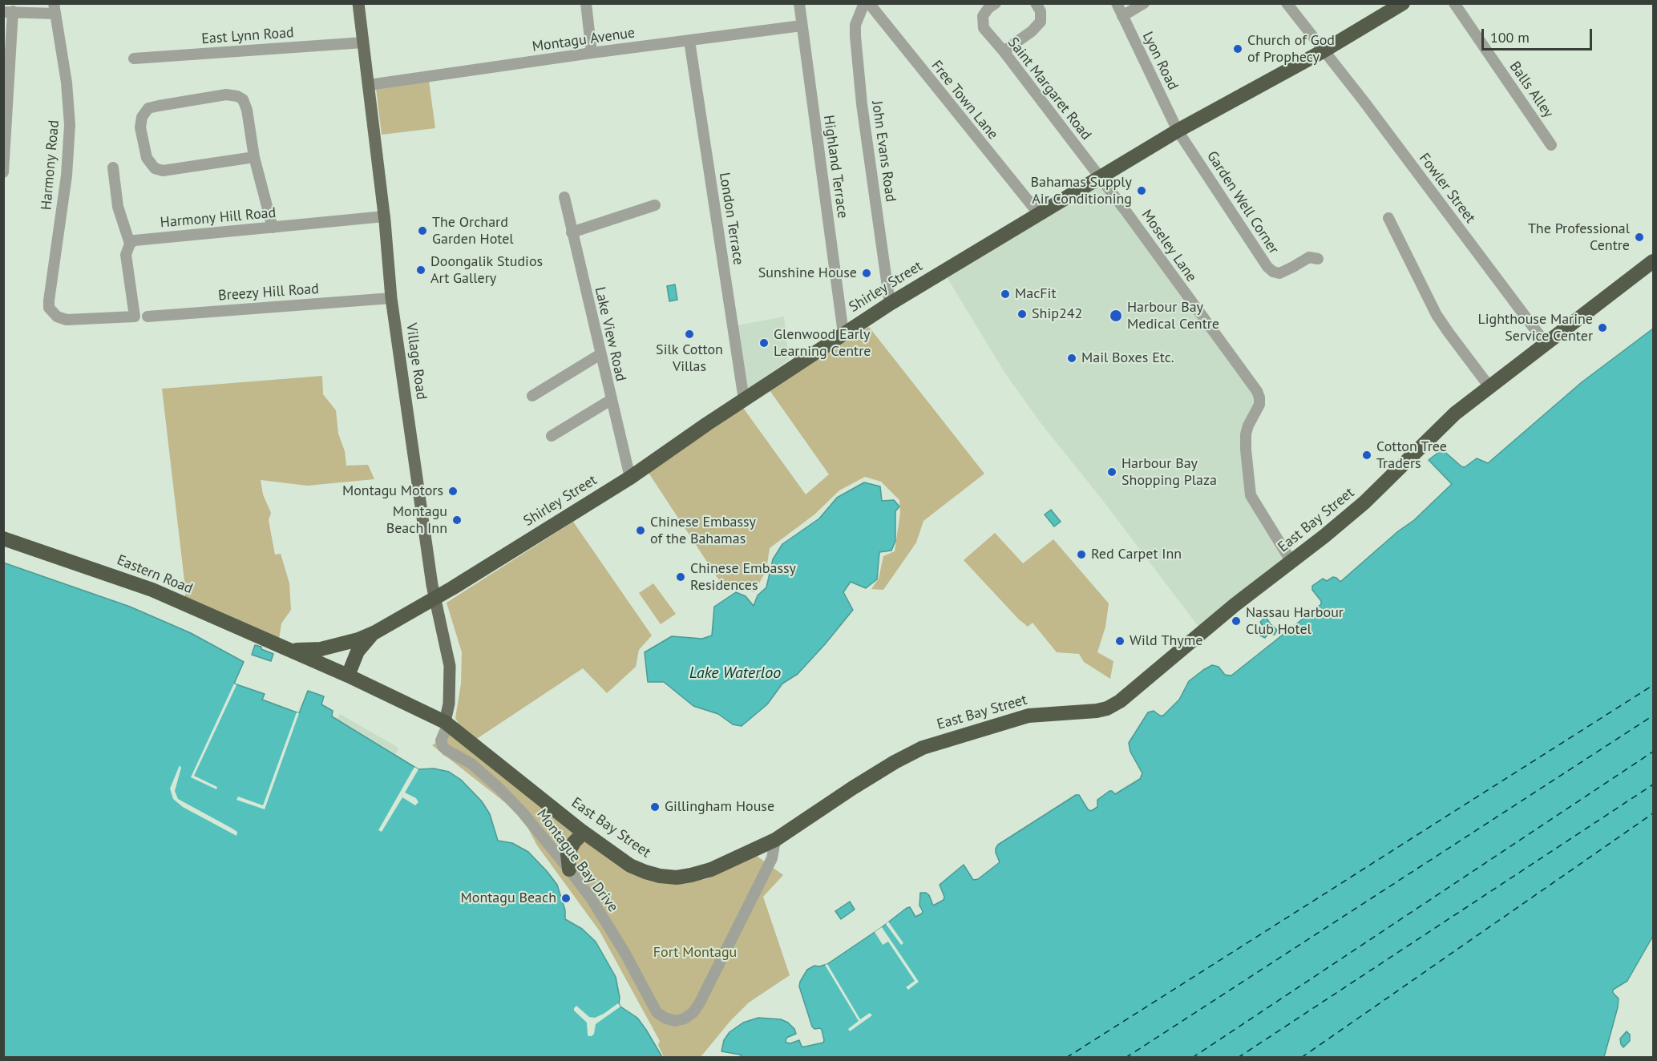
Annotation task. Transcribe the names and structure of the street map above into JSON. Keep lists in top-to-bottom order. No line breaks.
{"streets":{"highway":["Shirley Street","East Bay Street","Eastern Road"],"main road":["Village Road"],"street":["East Lynn Road","Montagu Avenue","Lyon Road","Saint Margaret Road","Balls Alley","Free Town Lane","John Evans Road","Harmony Road","Highland Terrace","Fowler Street","Garden Well Corner","Harmony Hill Road","London Terrace","Moseley Lane","Breezy Hill Road","Lake View Road","Montague Bay Drive"]},"crossings":[["East Lynn Road","Village Road"],["Montagu Avenue","Highland Terrace"],["Montagu Avenue","London Terrace"],["Montagu Avenue","Village Road"],["Lyon Road","Garden Well Corner"],["Lyon Road","Shirley Street"],["Saint Margaret Road","Moseley Lane"],["Saint Margaret Road","Shirley Street"],["Free Town Lane","Shirley Street"],["John Evans Road","Shirley Street"],["Harmony Road","Harmony Hill Road"],["Highland Terrace","Shirley Street"],["Fowler Street","Shirley Street"],["Fowler Street","East Bay Street"],["Garden Well Corner","Shirley Street"],["Harmony Hill Road","Village Road"],["London Terrace","Shirley Street"],["Moseley Lane","Shirley Street"],["Moseley Lane","East Bay Street"],["Shirley Street","Lake View Road"],["Shirley Street","Village Road"],["Shirley Street","East Bay Street"],["Shirley Street","Eastern Road"],["Breezy Hill Road","Village Road"],["Village Road","East Bay Street"],["Village Road","Montague Bay Drive"],["East Bay Street","Eastern Road"],["East Bay Street","Montague Bay Drive"]],"water":["Lake Waterloo"],"parks":["Fort Montagu"],"places":["Church of God of Prophecy","Bahamas Supply Air Conditioning","The Orchard Garden Hotel","The Professional Centre","Doongalik Studios Art Gallery","Sunshine House","MacFit","Ship242","Harbour Bay Medical Centre","Lighthouse Marine Service Center","Silk Cotton Villas","Glenwood Early Learning Centre","Mail Boxes Etc.","Cotton Tree Traders","Harbour Bay Shopping Plaza","Montagu Motors","Montagu Beach Inn","Chinese Embassy of the Bahamas","Red Carpet Inn","Chinese Embassy Residences","Nassau Harbour Club Hotel","Wild Thyme","Gillingham House","Montagu Beach"],"scale_bar":"100 m"}
